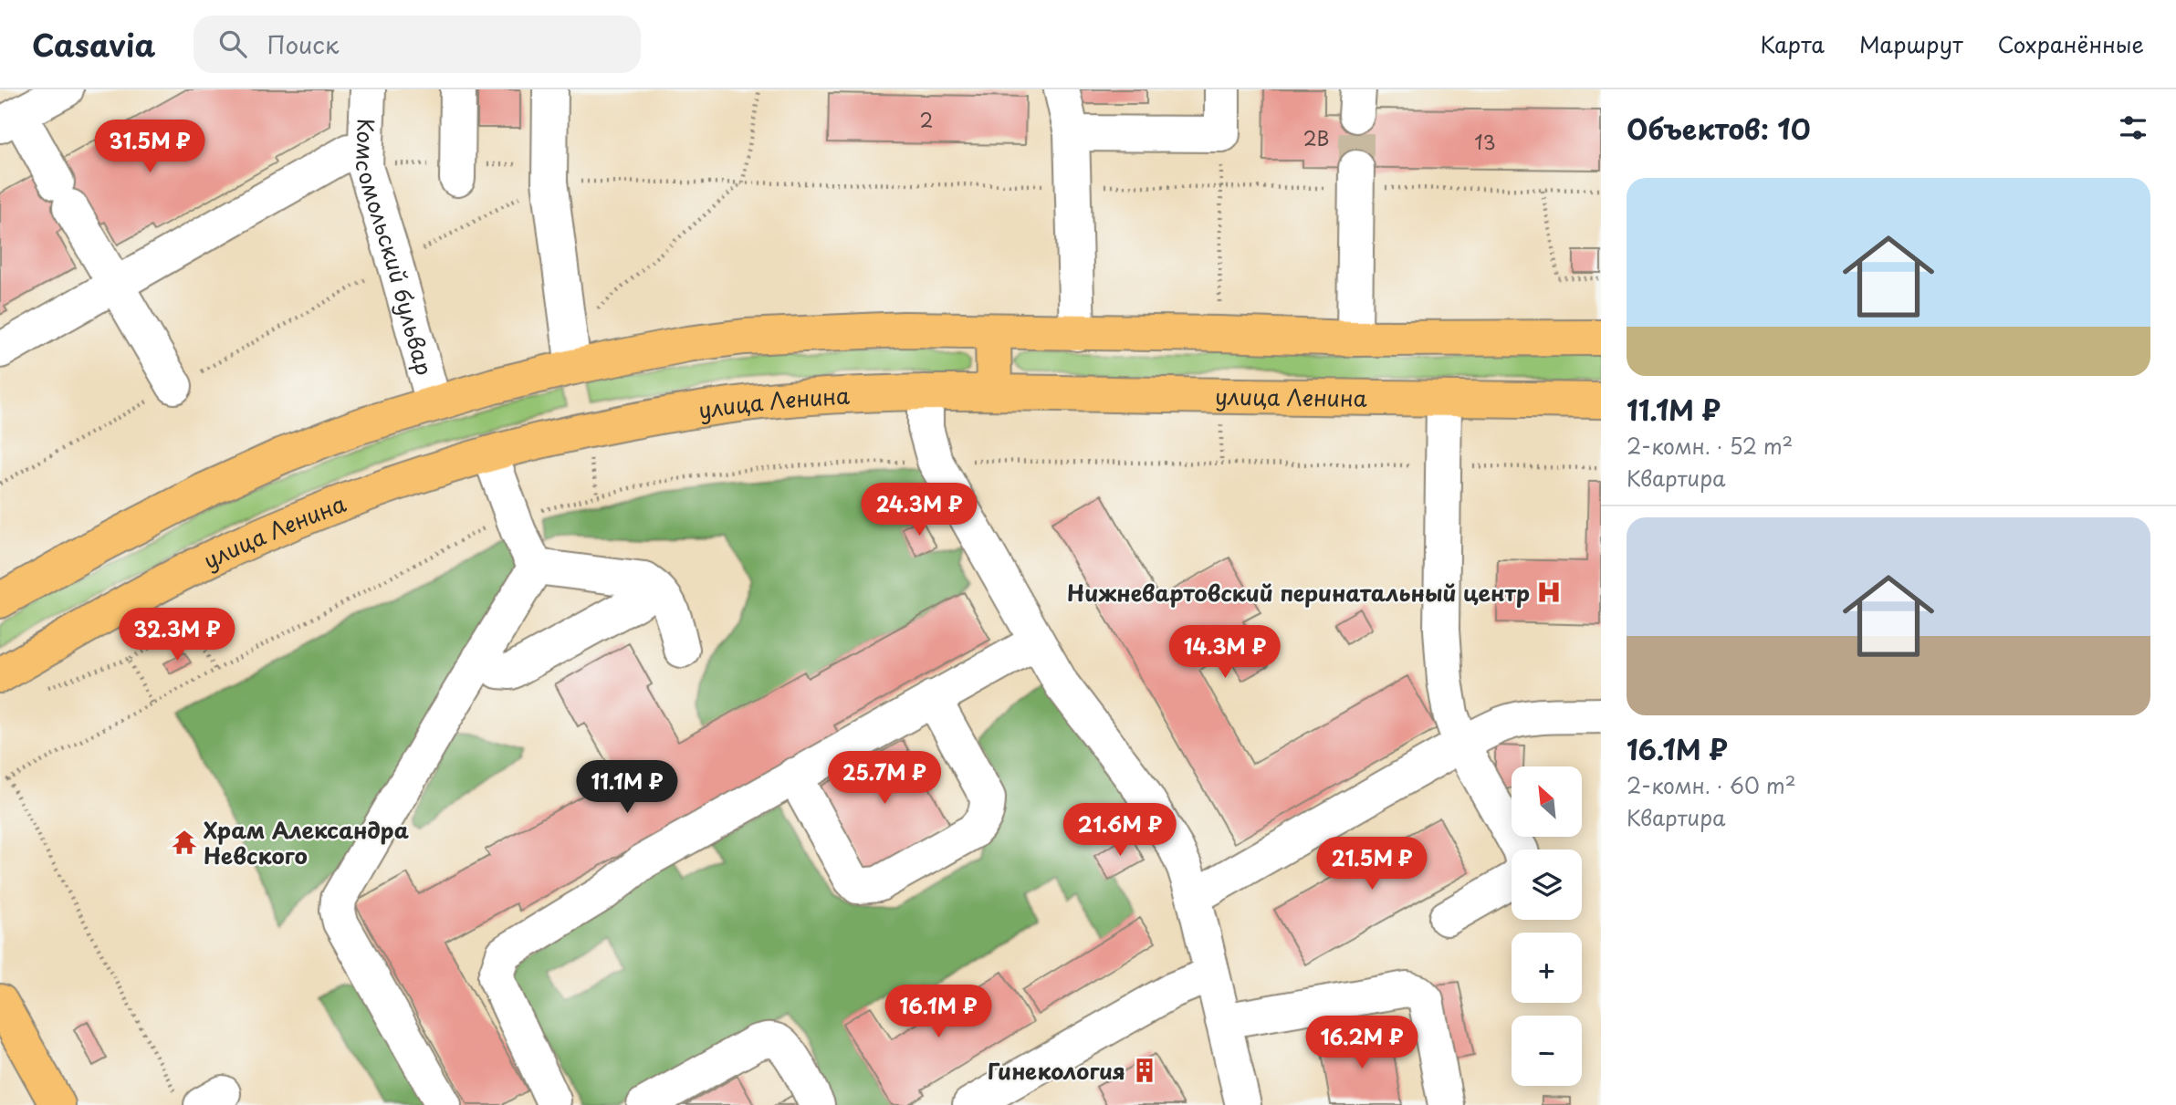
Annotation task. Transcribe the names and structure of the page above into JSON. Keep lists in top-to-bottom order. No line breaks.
{"streets":{"main road":["улица Ленина"],"street":["Комсомольский бульвар"]},"places":{"hospital":["Нижневартовский перинатальный центр"],"temple":["Храм Александра Невского"],"building":["Гинекология"]},"house_numbers":["2","2В","13"],"north":"top left","page":{"header":"Casavia","search":"Поиск","nav":["Карта","Маршрут","Сохранённые"],"heading":"Объектов: 10","price":["31.5M ₽","24.3M ₽","32.3M ₽","14.3M ₽","25.7M ₽","11.1M ₽","21.6M ₽","21.5M ₽","16.1M ₽","16.2M ₽"],"list":[{"name":"11.1M ₽","note":"2-комн. · 52 m² · Квартира"},{"name":"16.1M ₽","note":"2-комн. · 60 m² · Квартира"}],"map_buttons":["+","−"]}}
